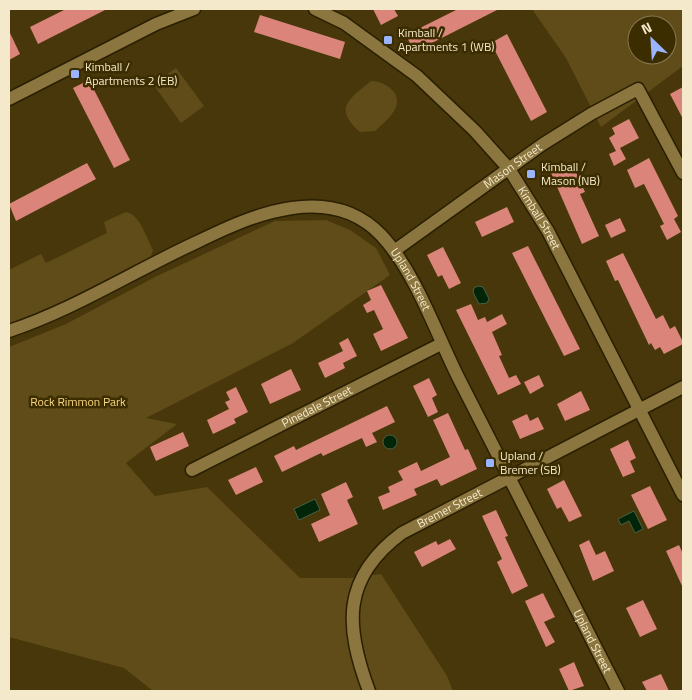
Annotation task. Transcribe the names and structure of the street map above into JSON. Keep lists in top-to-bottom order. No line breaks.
{"streets":{"street":["Mason Street","Kimball Street","Upland Street","Pinedale Street","Bremer Street"]},"crossings":[["Mason Street","Kimball Street"],["Mason Street","Upland Street"],["Kimball Street","Bremer Street"],["Upland Street","Pinedale Street"],["Upland Street","Bremer Street"]],"parks":["Rock Rimmon Park"],"places":{"transit":["Kimball / Apartments 1 (WB)","Kimball / Apartments 2 (EB)","Kimball / Mason (NB)","Upland / Bremer (SB)"]},"north":"top left"}
